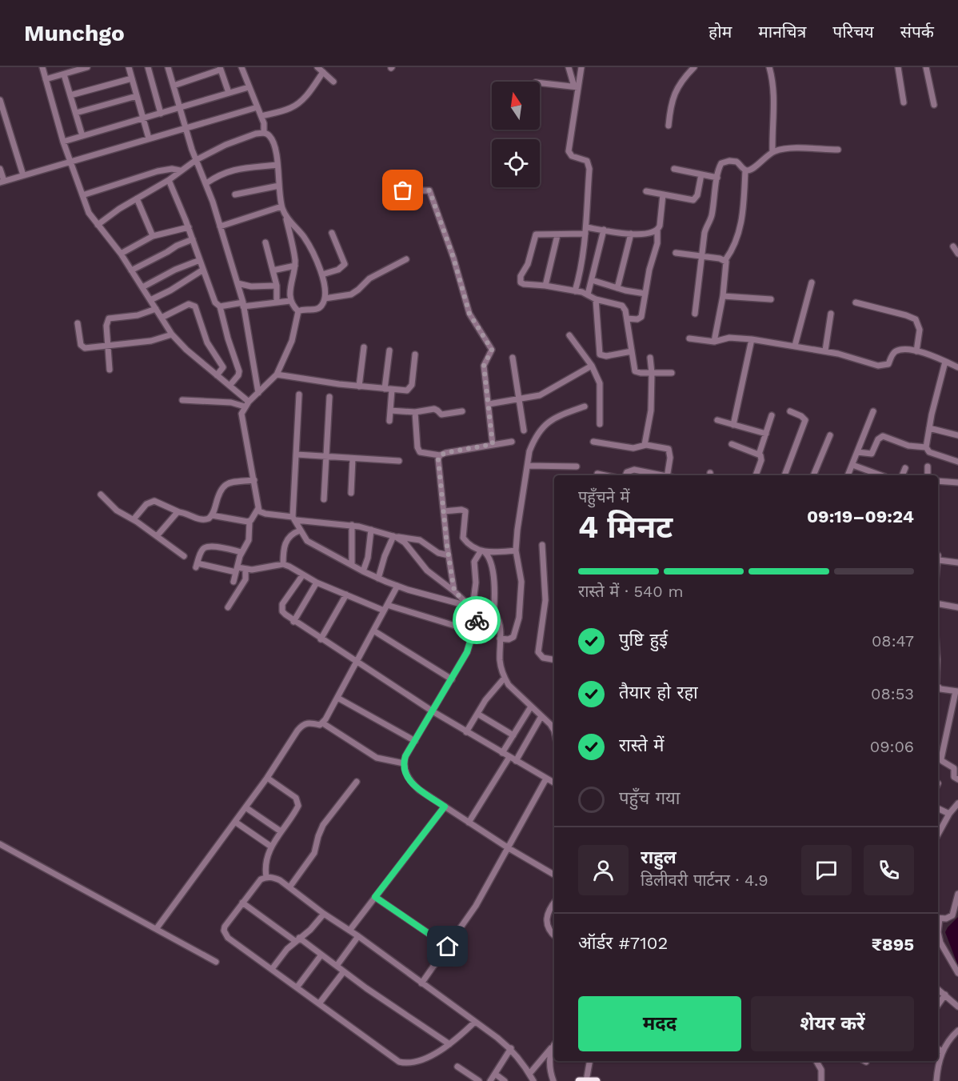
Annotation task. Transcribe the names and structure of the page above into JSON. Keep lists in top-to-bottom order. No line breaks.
{"north":"top","page":{"header":"Munchgo","nav":["होम","मानचित्र","परिचय","संपर्क"],"heading":["4 मिनट","पहुँचने में","09:19–09:24"],"panel":["राहुल","डिलीवरी पार्टनर · 4.9","ऑर्डर #7102","₹895"],"bar":"रास्ते में · 540 m","list":[["पुष्टि हुई","08:47"],["तैयार हो रहा","08:53"],["रास्ते में","09:06"],"पहुँच गया"],"buttons":["मदद","शेयर करें"]}}
